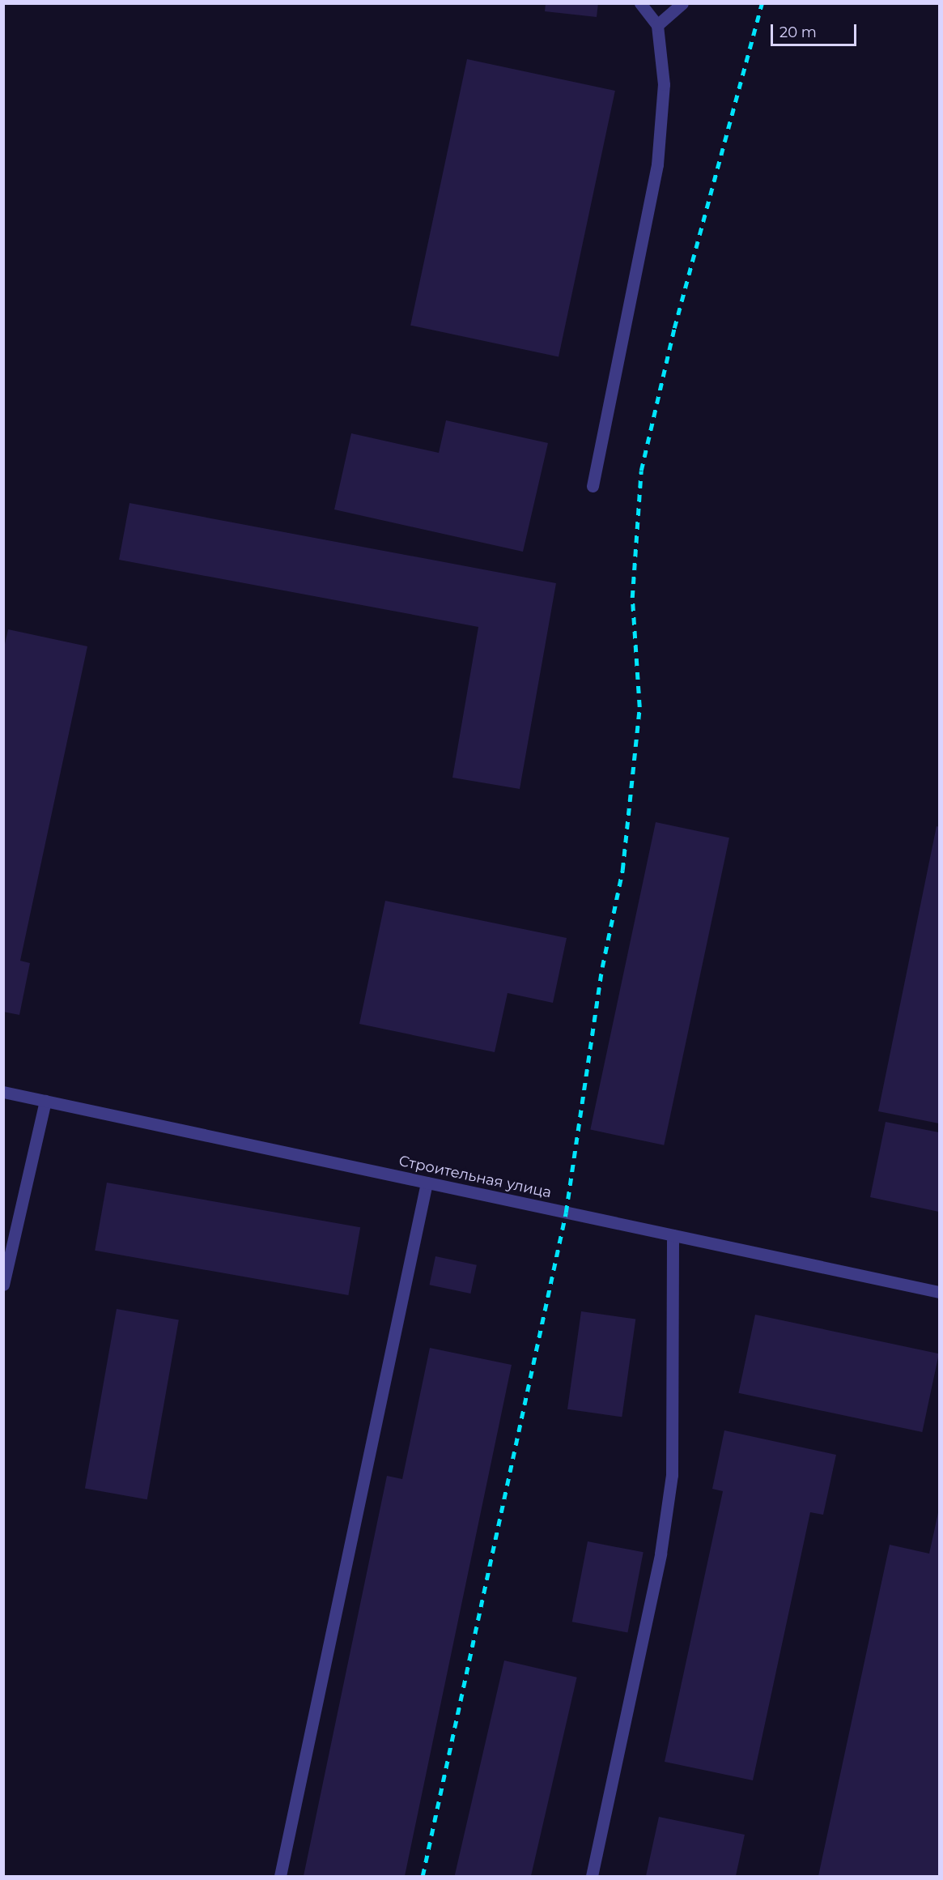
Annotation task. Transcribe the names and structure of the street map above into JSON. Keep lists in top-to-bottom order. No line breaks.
{"streets":{"street":["Строительная улица"]},"scale_bar":"20 m"}
